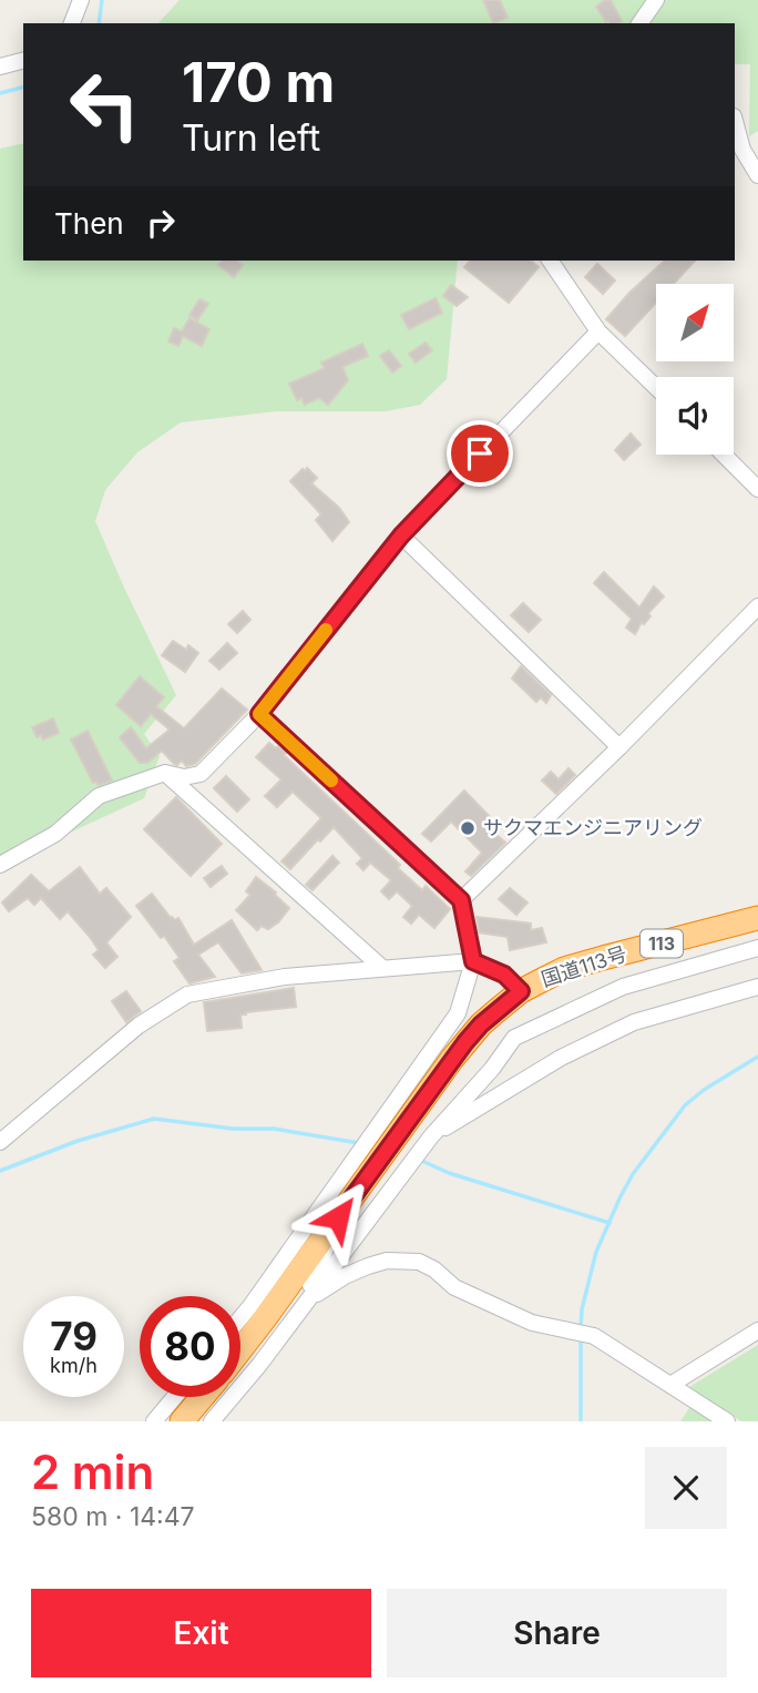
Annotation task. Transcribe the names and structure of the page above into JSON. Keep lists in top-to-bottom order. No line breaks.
{"streets":{"highway":["113","国道113号"]},"places":["サクマエンジニアリング"],"north":"top right","page":{"turn":["170 m","Turn left"],"then":"Then","speed":"79 km/h","limit":"80","heading":["2 min","580 m · 14:47"],"buttons":["Exit","Share"]}}
